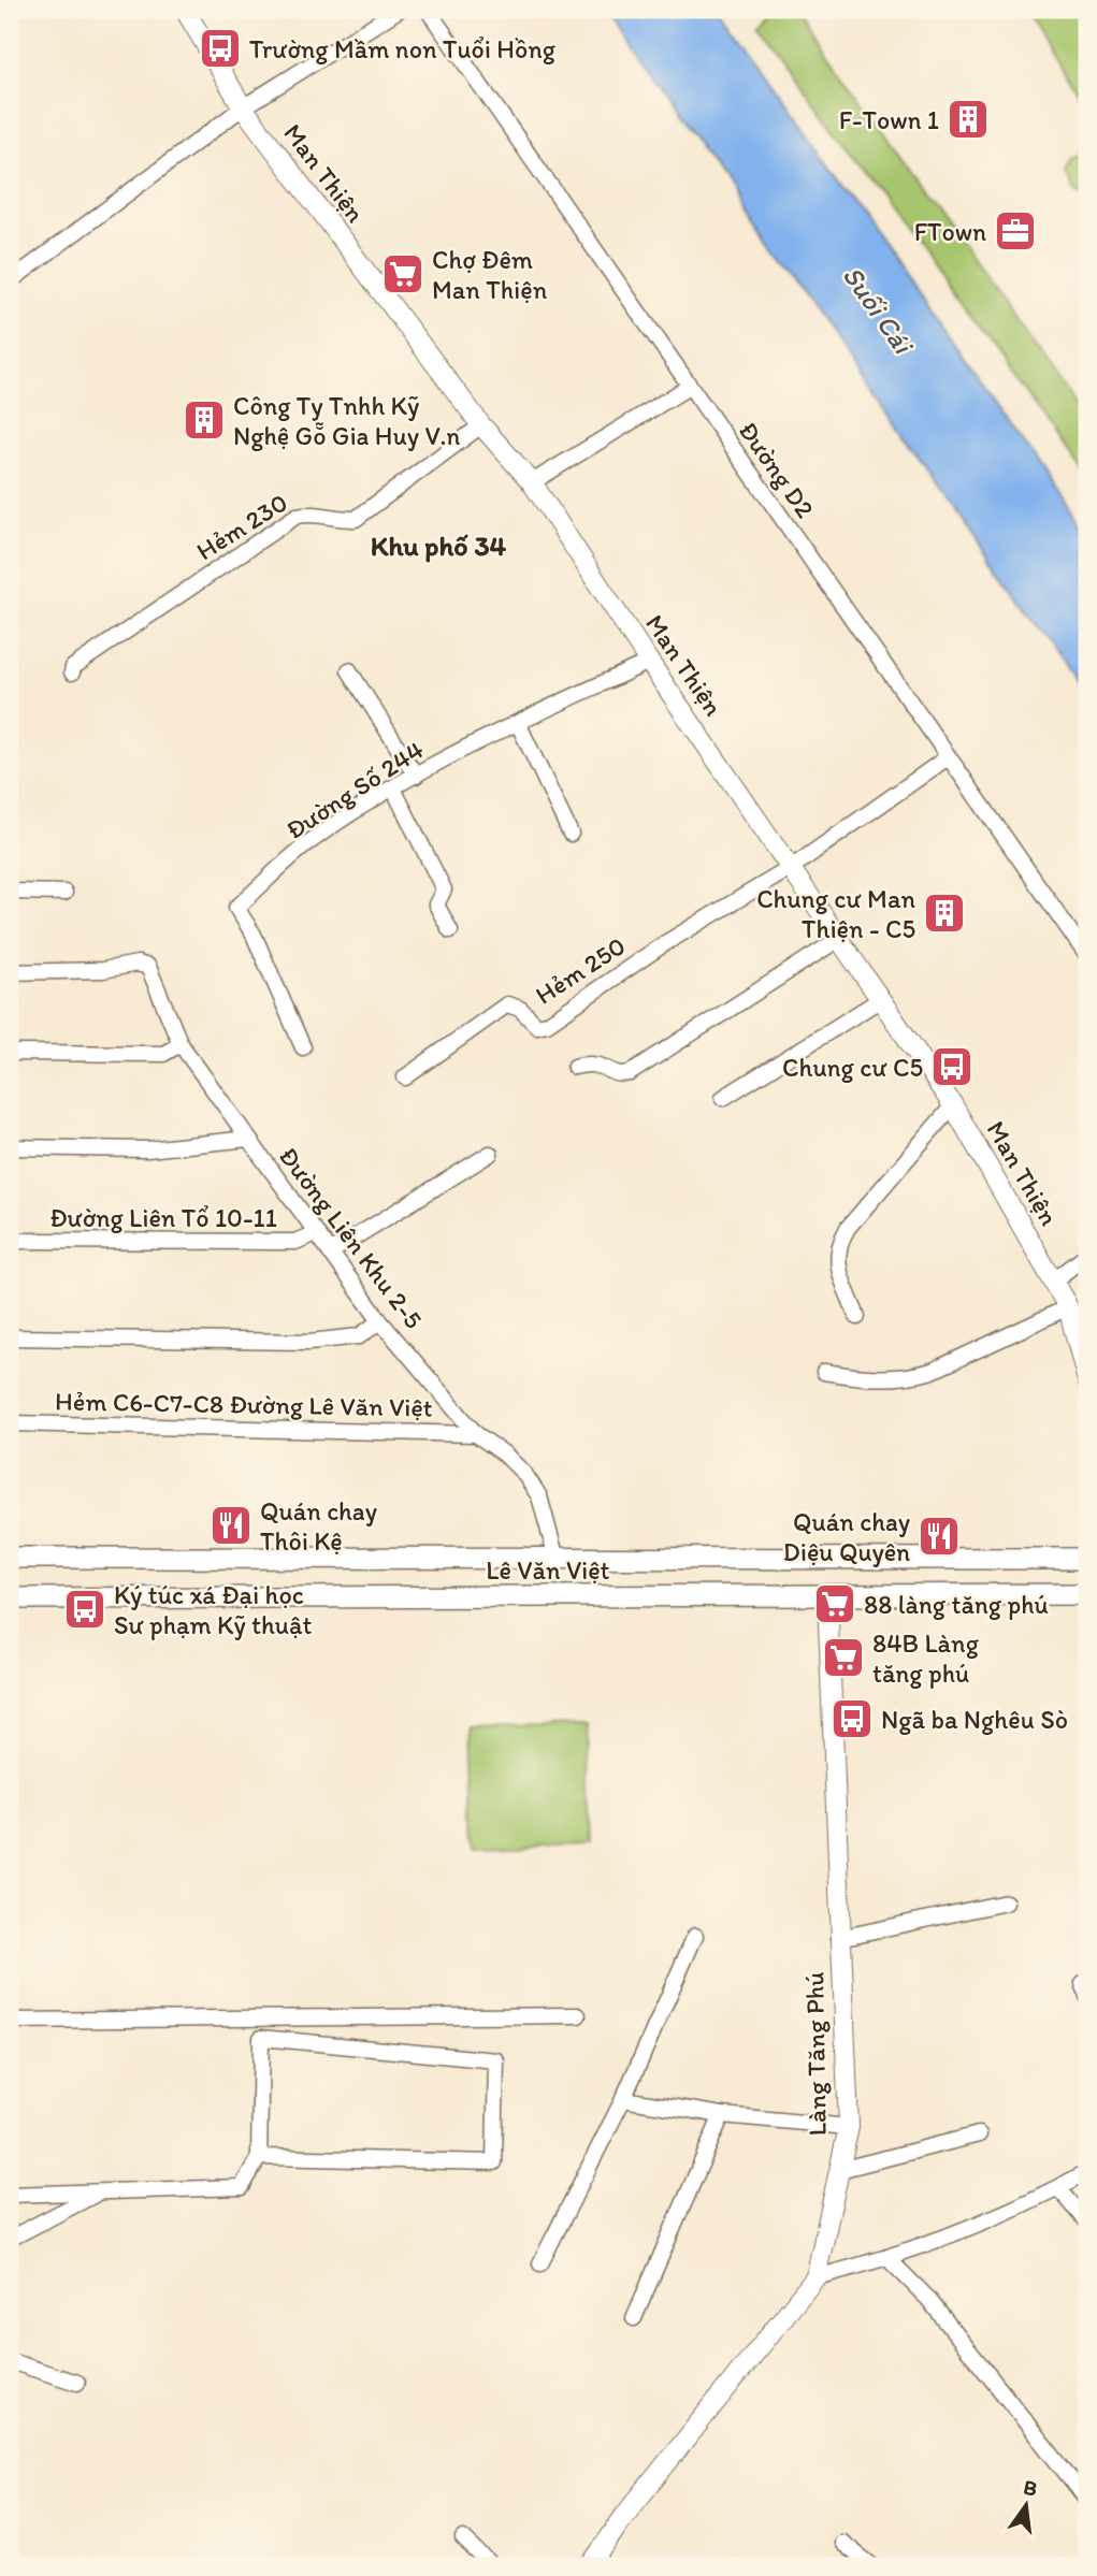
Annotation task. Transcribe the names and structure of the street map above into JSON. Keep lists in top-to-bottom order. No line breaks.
{"streets":{"main road":["Lê Văn Việt"],"street":["Man Thiện","Đường D2","Hẻm 230","Đường Số 244","Hẻm 250","Đường Liên Tổ 10-11","Đường Liên Khu 2-5","Hẻm C6-C7-C8 Đường Lê Văn Việt","Làng Tăng Phú"]},"crossings":[["Man Thiện","Hẻm 230"],["Man Thiện","Đường Số 244"],["Man Thiện","Hẻm 250"],["Đường Liên Tổ 10-11","Đường Liên Khu 2-5"],["Đường Liên Khu 2-5","Hẻm C6-C7-C8 Đường Lê Văn Việt"],["Đường Liên Khu 2-5","Lê Văn Việt"],["Lê Văn Việt","Làng Tăng Phú"]],"districts":["Khu phố 34"],"water":["Suối Cái"],"places":{"bus stop":["Trường Mầm non Tuổi Hồng","Chung cư C5","Ký túc xá Đại học Sư phạm Kỹ thuật","Ngã ba Nghêu Sò"],"building":["F-Town 1","Công Ty Tnhh Kỹ Nghệ Gỗ Gia Huy V.n","Chung cư Man Thiện - C5"],"office":["FTown"],"supermarket":["Chợ Đêm Man Thiện","88 làng tăng phú","84B Làng tăng phú"],"restaurant":["Quán chay Thôi Kệ","Quán chay Diệu Quyên"]},"north":"top"}
